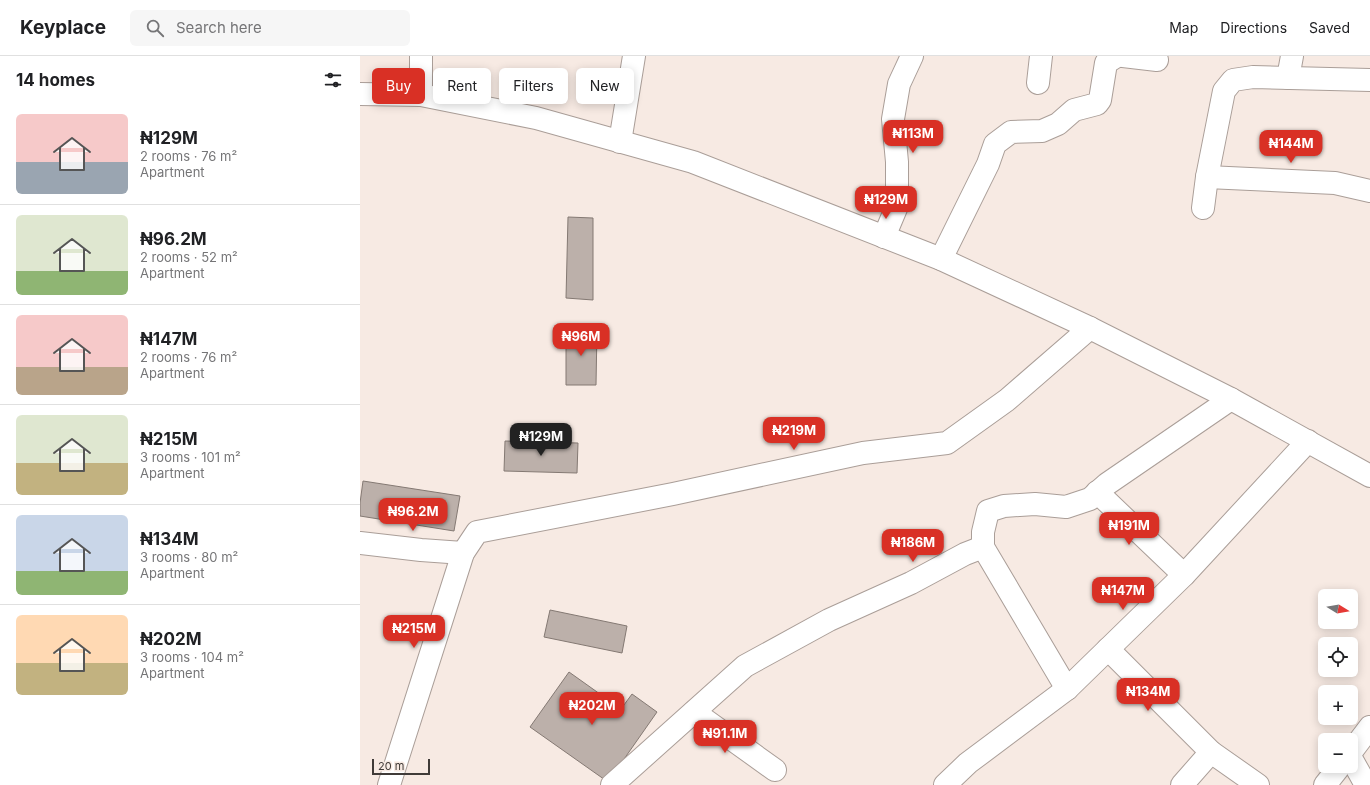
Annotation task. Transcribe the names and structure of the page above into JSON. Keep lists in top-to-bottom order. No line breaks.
{"scale_bar":"20 m","north":"right","page":{"header":"Keyplace","search":"Search here","nav":["Map","Directions","Saved"],"heading":"14 homes","chip":["Buy","Rent","Filters","New"],"list":[{"name":"₦129M","note":"2 rooms · 76 m² · Apartment"},{"name":"₦96.2M","note":"2 rooms · 52 m² · Apartment"},{"name":"₦147M","note":"2 rooms · 76 m² · Apartment"},{"name":"₦215M","note":"3 rooms · 101 m² · Apartment"},{"name":"₦134M","note":"3 rooms · 80 m² · Apartment"},{"name":"₦202M","note":"3 rooms · 104 m² · Apartment"}],"price":["₦113M","₦144M","₦129M","₦96M","₦219M","₦129M","₦96.2M","₦191M","₦186M","₦147M","₦215M","₦134M","₦202M","₦91.1M"],"map_buttons":["+","−"],"scale":"20 m"}}
